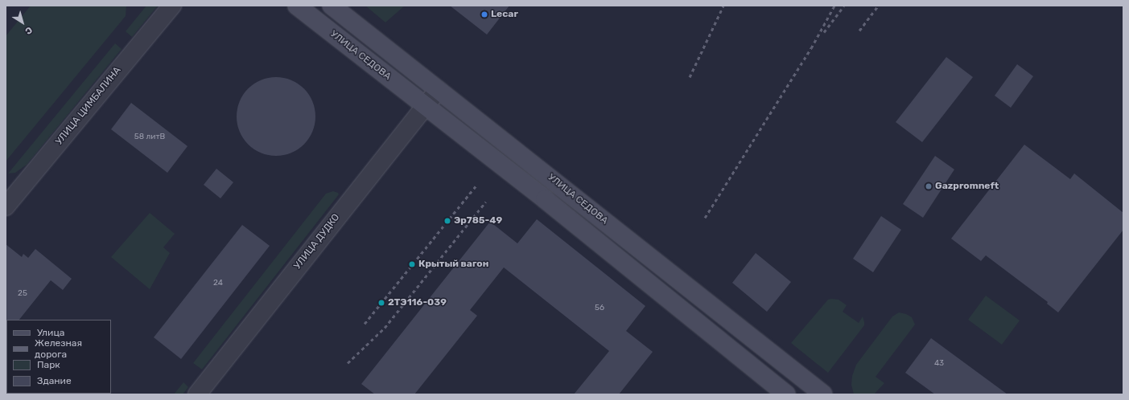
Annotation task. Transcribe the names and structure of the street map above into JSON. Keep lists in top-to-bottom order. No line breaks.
{"streets":{"main road":["УЛИЦА СЕДОВА"],"street":["УЛИЦА ЦИМБАЛИНА","УЛИЦА ДУДКО"]},"crossings":[["УЛИЦА СЕДОВА","УЛИЦА ДУДКО"]],"places":["Lecar","Gazpromneft","Эр785-49","Крытый вагон","2ТЭ116-039"],"house_numbers":["58 литВ","24","25","56","43"],"legend":["Улица","Железная дорога","Парк","Здание"],"north":"bottom right"}
